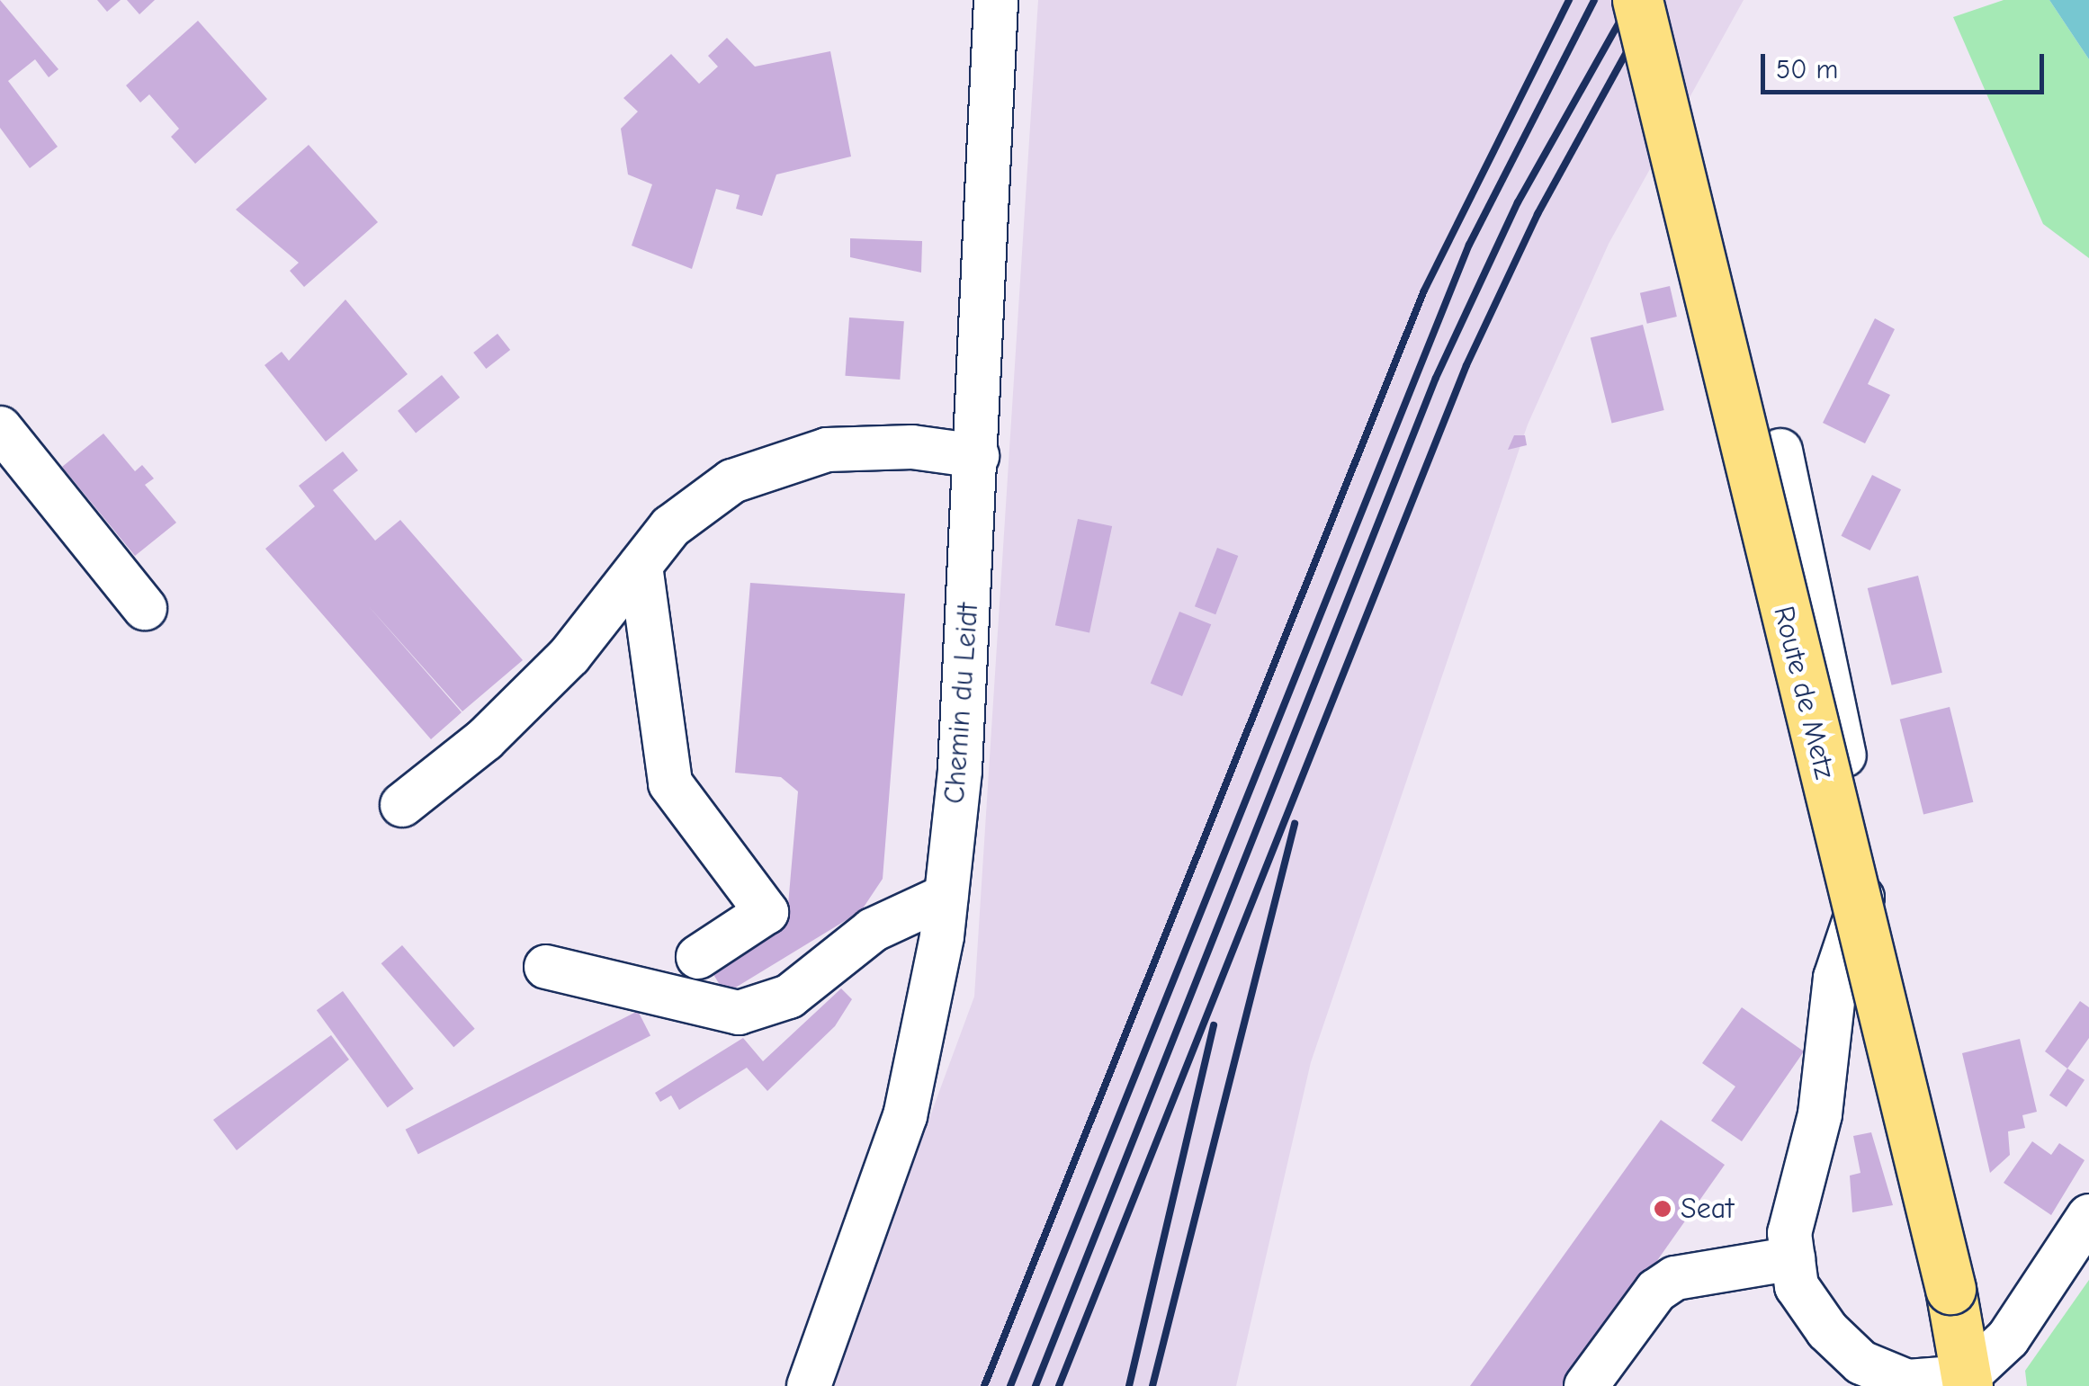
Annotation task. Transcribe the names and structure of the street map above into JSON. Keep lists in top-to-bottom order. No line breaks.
{"streets":{"main road":["Route de Metz"],"street":["Chemin du Leidt"]},"places":["Seat"],"scale_bar":"50 m"}
